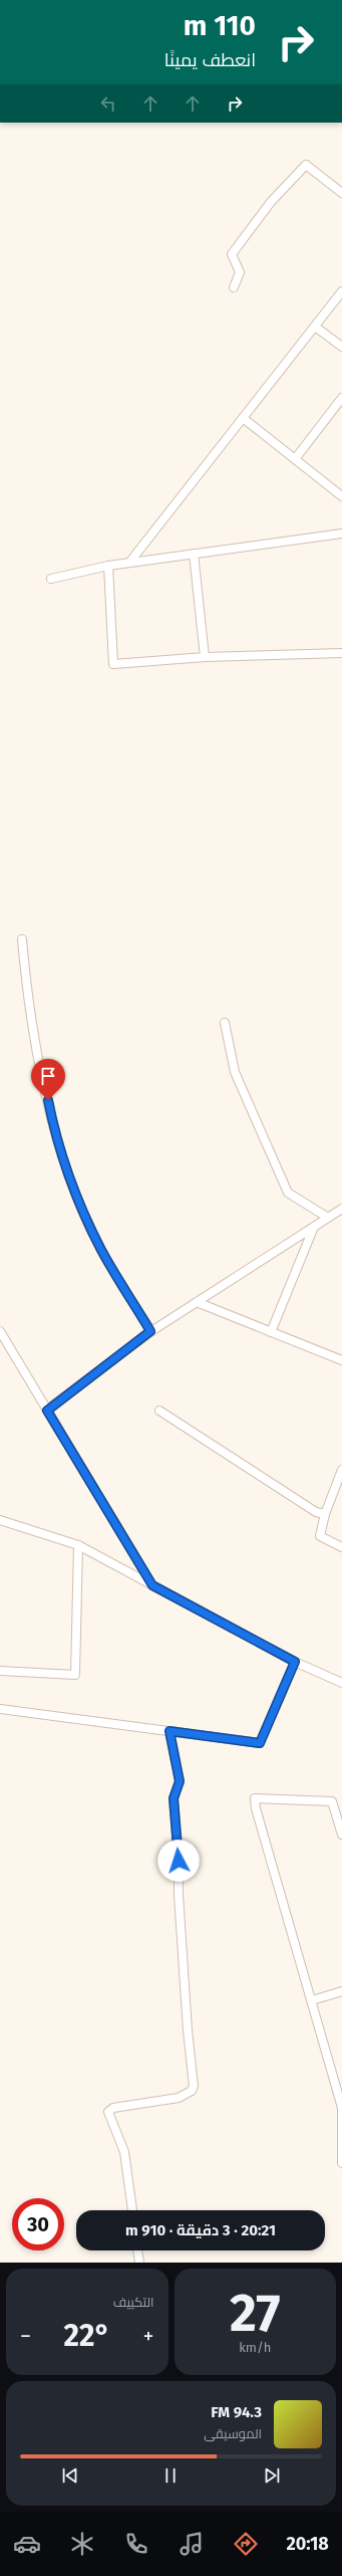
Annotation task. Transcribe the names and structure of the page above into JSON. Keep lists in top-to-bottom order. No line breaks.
{"page":{"turn":["110 m","انعطف يمينًا"],"limit":"30","trip":"20:21 · 3 دقيقة · 910 m","tile":[["27","km/h"],"التكييف"],"heat":["−","22°","+"],"song":["94.3 FM","الموسيقى"],"tabs":"20:18"}}
